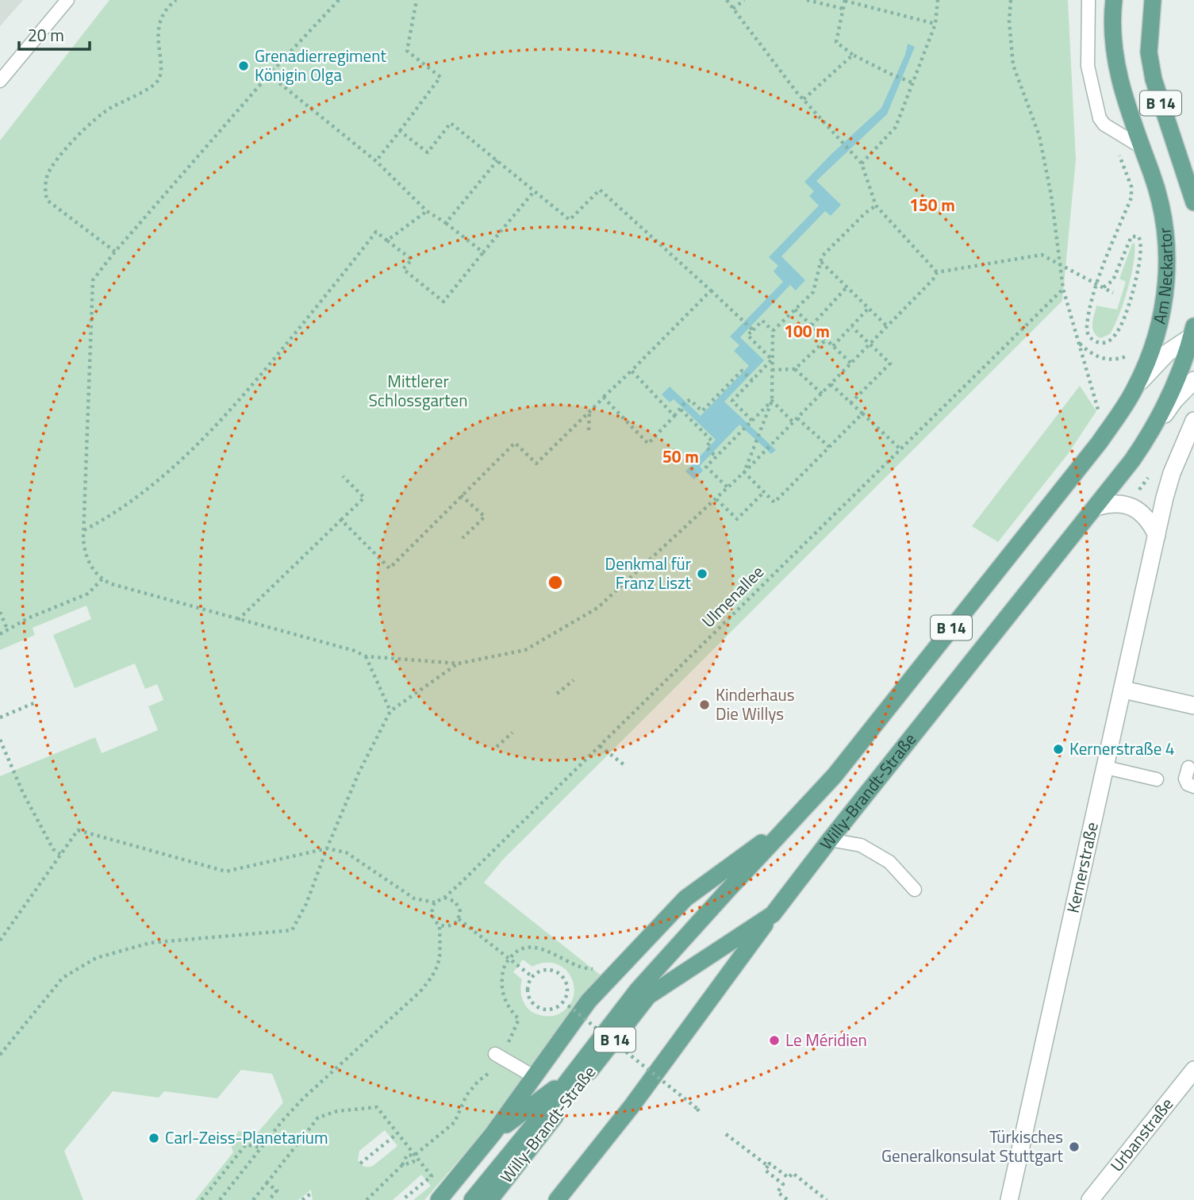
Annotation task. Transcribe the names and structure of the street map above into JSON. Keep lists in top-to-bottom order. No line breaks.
{"streets":{"main road":["B 14","Am Neckartor","Willy-Brandt-Straße"],"street":["Kernerstraße","Urbanstraße"],"path":["Ulmenallee"]},"crossings":[["Am Neckartor","Willy-Brandt-Straße"]],"parks":["Mittlerer Schlossgarten"],"places":["Grenadierregiment Königin Olga","Denkmal für Franz Liszt","Kinderhaus Die Willys","Kernerstraße 4","Le Méridien","Carl-Zeiss-Planetarium","Türkisches Generalkonsulat Stuttgart"],"scale_bar":"20 m","rings":["150 m","100 m","50 m"]}
